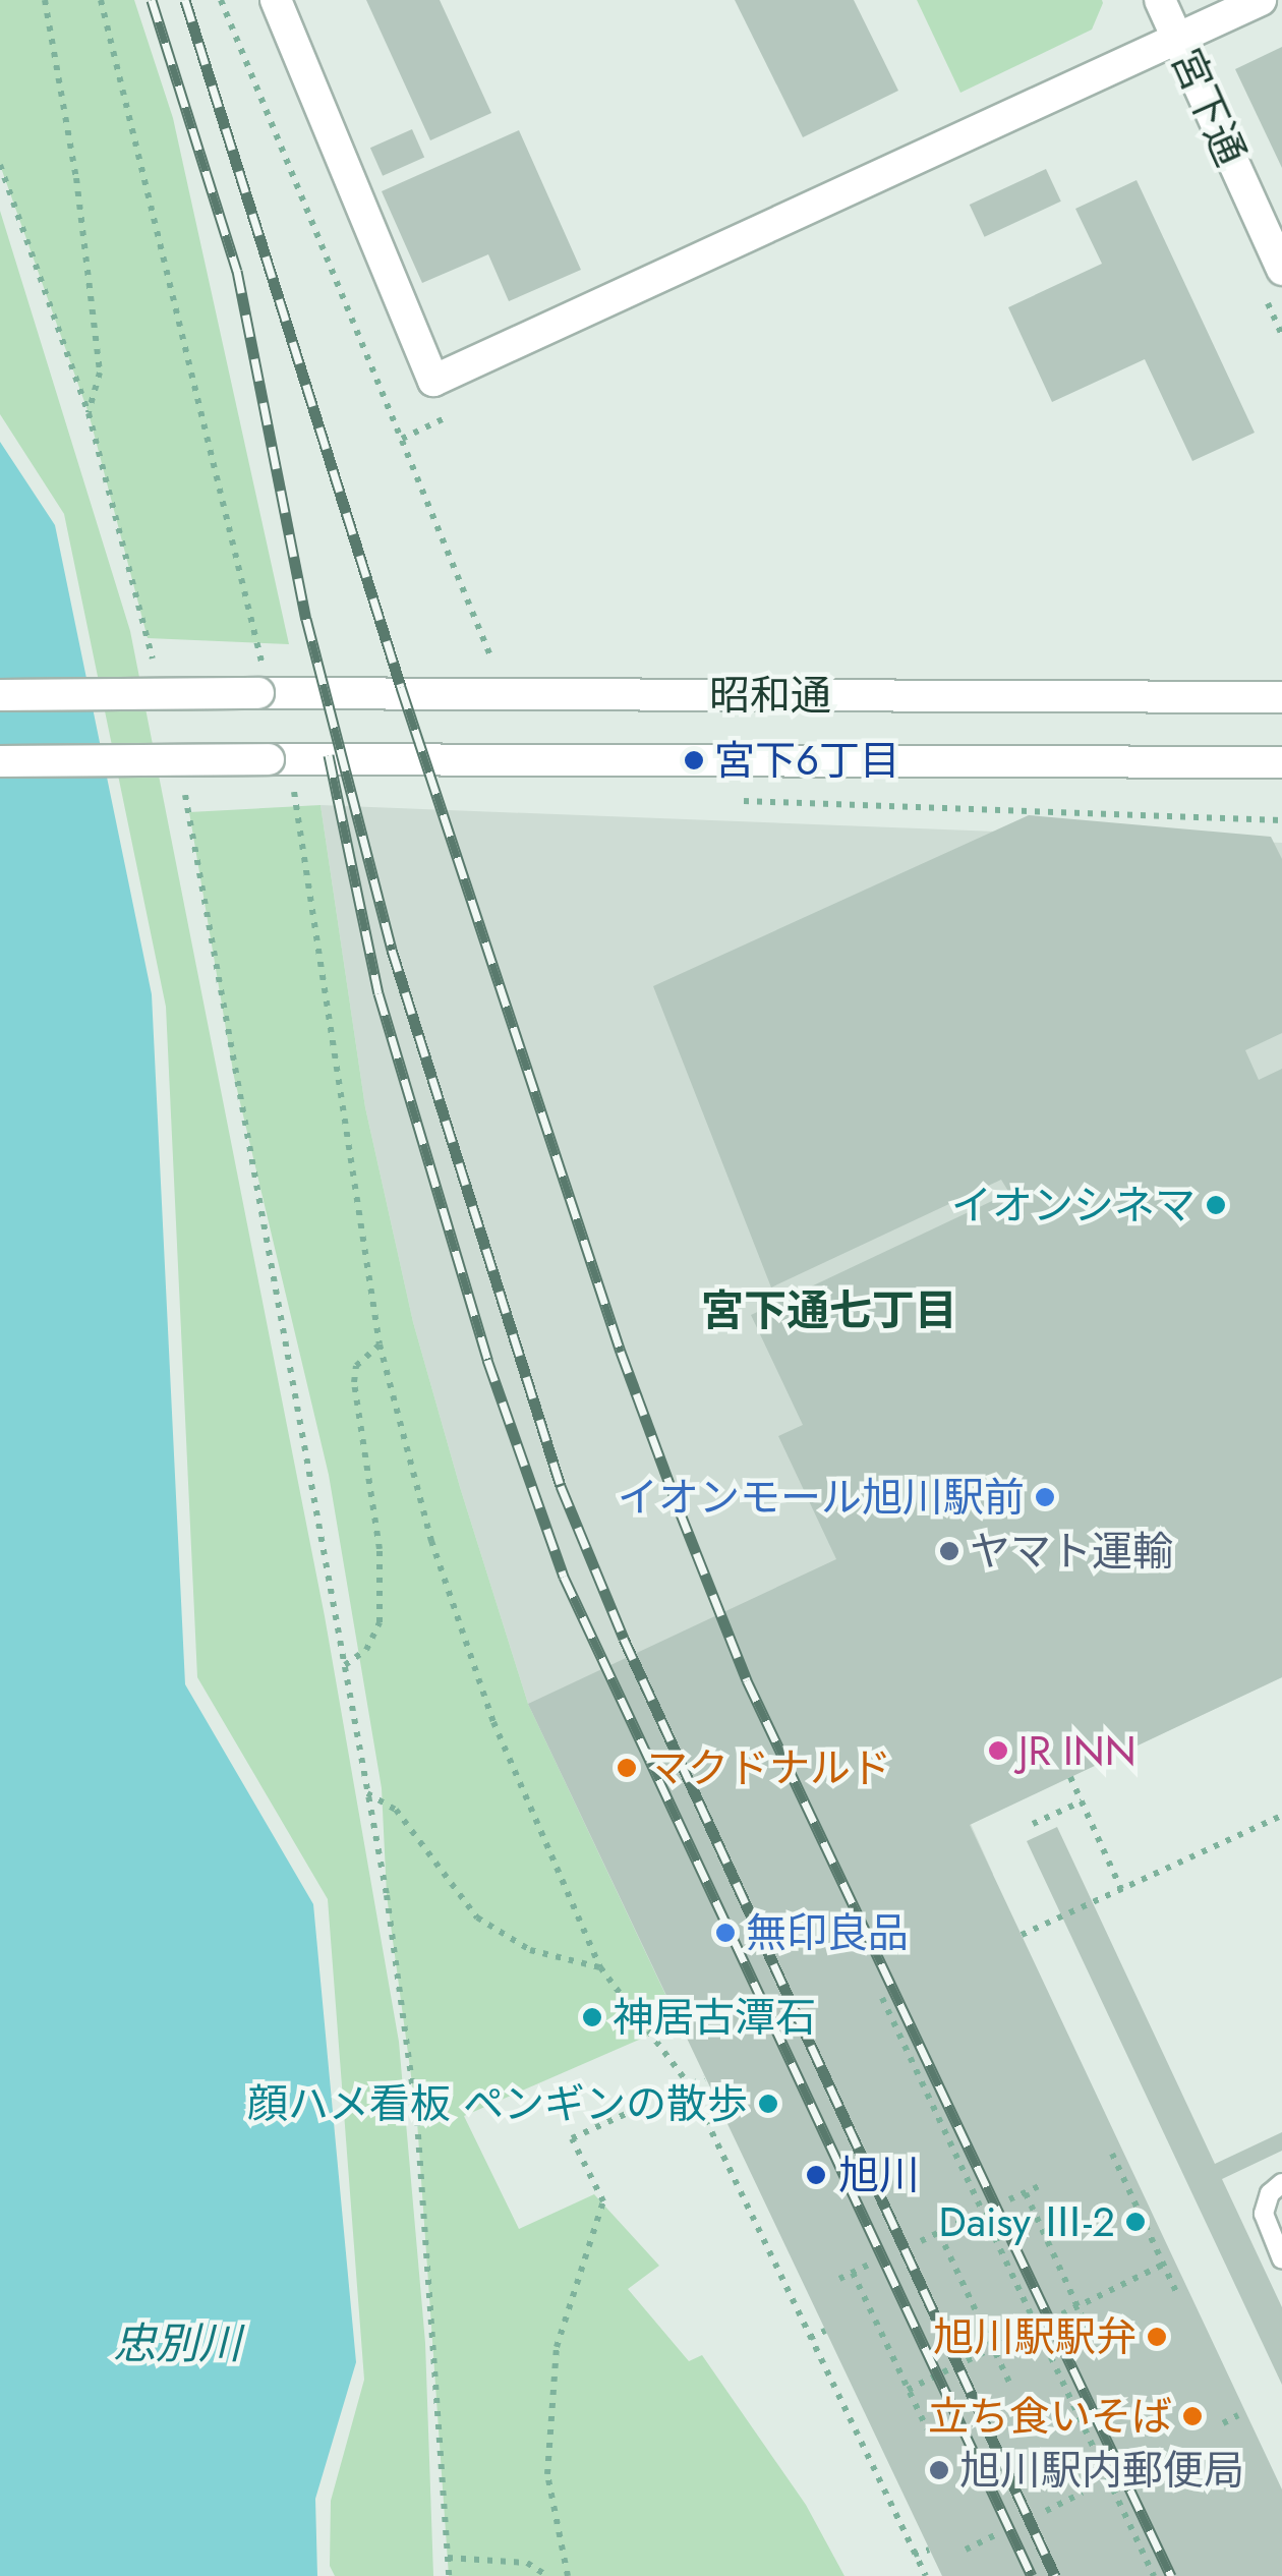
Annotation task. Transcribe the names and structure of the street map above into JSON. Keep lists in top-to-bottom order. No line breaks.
{"streets":{"street":["宮下通","昭和通"]},"districts":["宮下通七丁目"],"water":["忠別川"],"places":["宮下6丁目","イオンシネマ","イオンモール旭川駅前","ヤマト運輸","JR INN","マクドナルド","無印良品","神居古潭石","顔ハメ看板 ペンギンの散歩","旭川","Daisy Ⅲ-2","旭川駅駅弁","立ち食いそば","旭川駅内郵便局"]}
